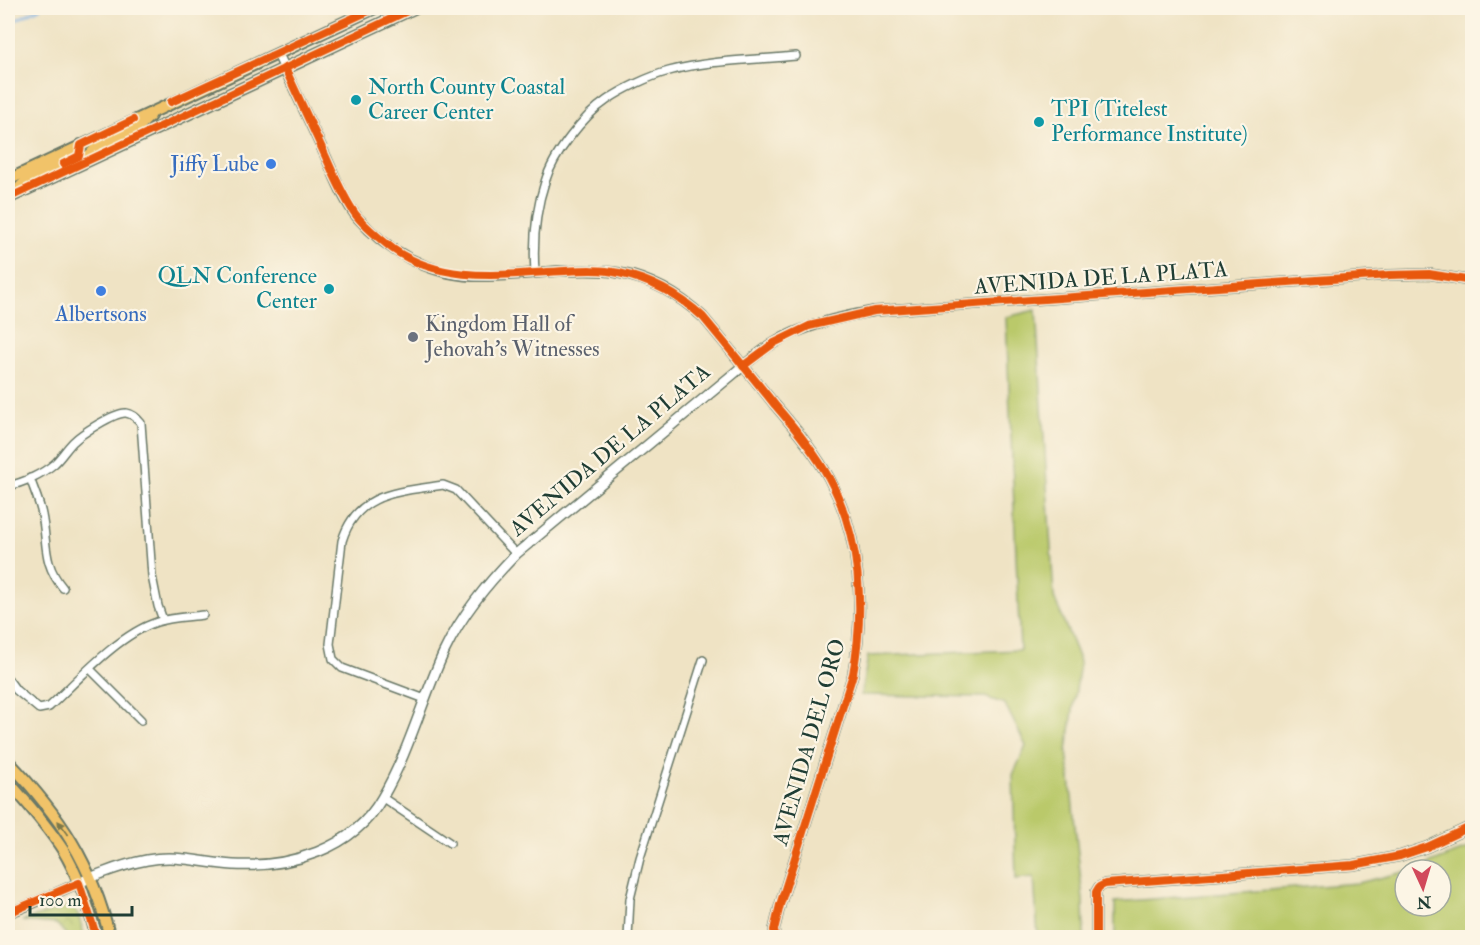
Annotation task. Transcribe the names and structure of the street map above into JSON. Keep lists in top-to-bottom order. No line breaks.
{"streets":{"street":["AVENIDA DE LA PLATA","AVENIDA DEL ORO"]},"crossings":[["AVENIDA DE LA PLATA","AVENIDA DEL ORO"]],"places":["North County Coastal Career Center","TPI (Titelest Performance Institute)","Jiffy Lube","QLN Conference Center","Albertsons","Kingdom Hall of Jehovah's Witnesses"],"scale_bar":"100 m","north":"bottom"}
